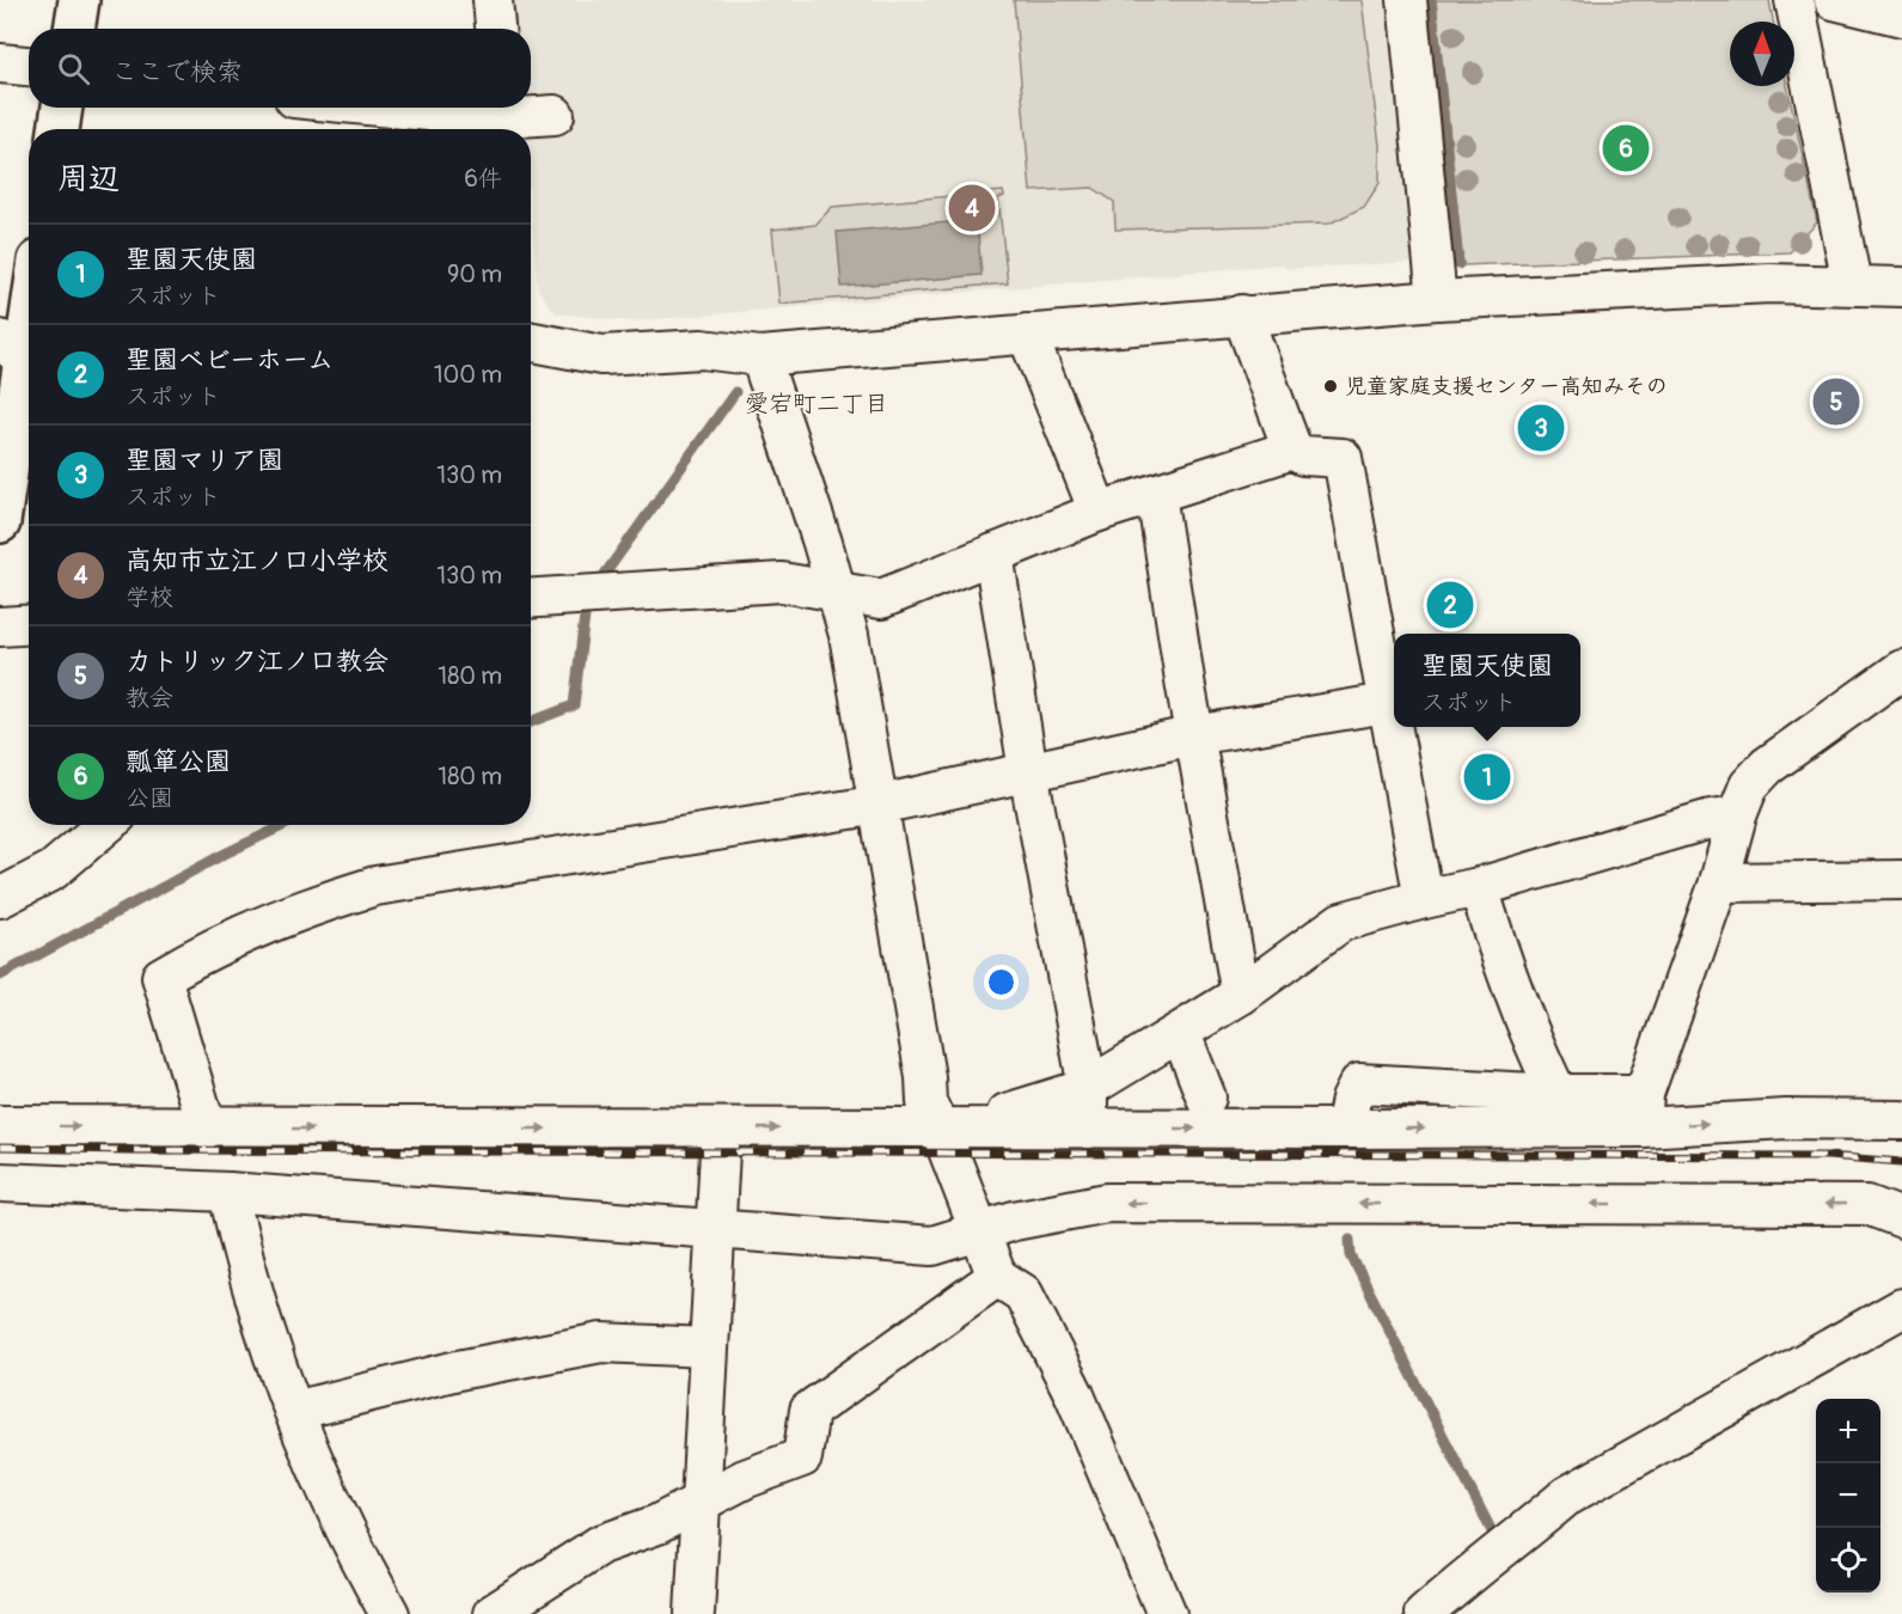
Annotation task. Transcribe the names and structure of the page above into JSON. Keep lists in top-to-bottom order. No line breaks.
{"districts":["愛宕町二丁目"],"places":["児童家庭支援センター高知みその"],"north":"top","page":{"search":"ここで検索","pins":["6","4","5","3","2","1"],"heading":["周辺","6件"],"list":[{"mark":"1","name":"聖園天使園","note":"スポット","value":"90 m"},{"mark":"2","name":"聖園ベビーホーム","note":"スポット","value":"100 m"},{"mark":"3","name":"聖園マリア園","note":"スポット","value":"130 m"},{"mark":"4","name":"高知市立江ノ口小学校","note":"学校","value":"130 m"},{"mark":"5","name":"カトリック江ノ口教会","note":"教会","value":"180 m"},{"mark":"6","name":"瓢箪公園","note":"公園","value":"180 m"}],"popup":["聖園天使園","スポット"],"map_buttons":["+","−"]}}
